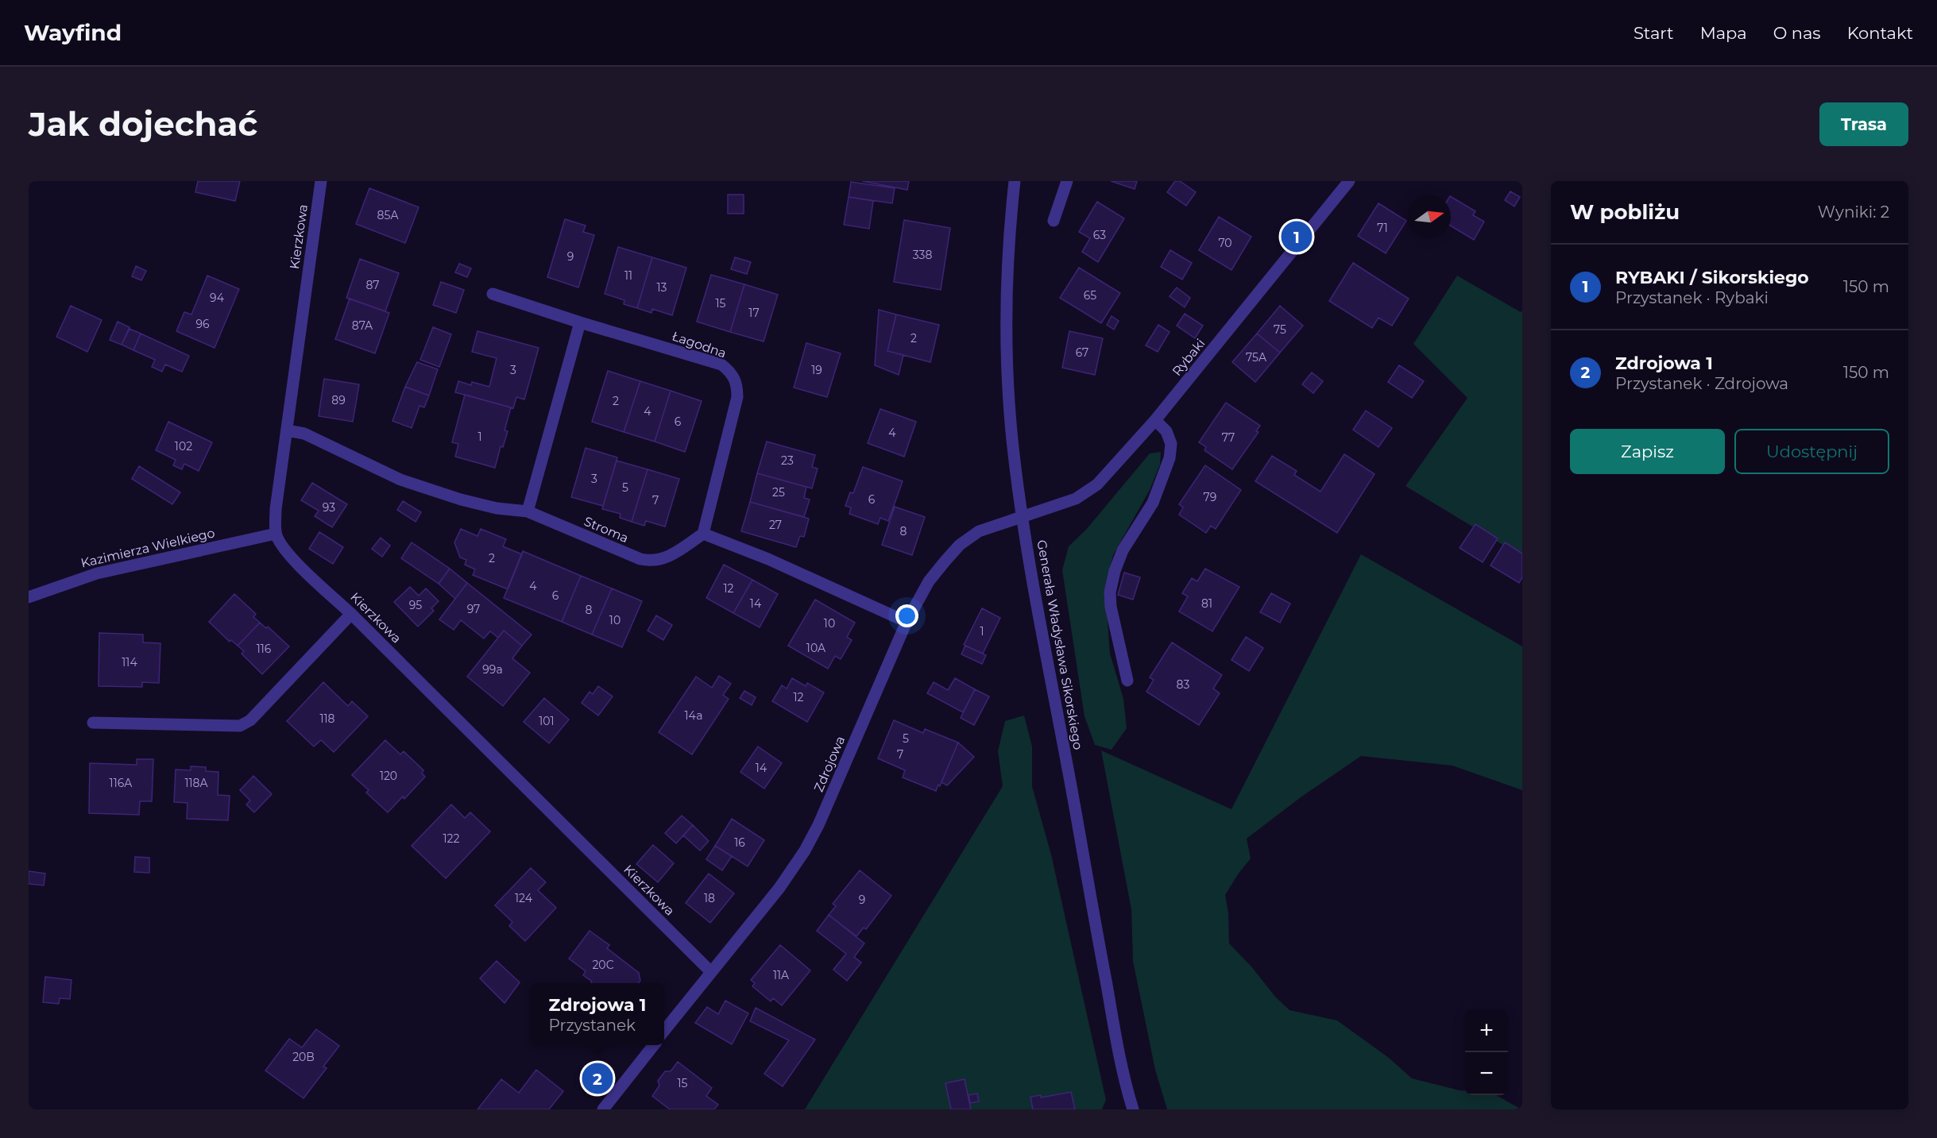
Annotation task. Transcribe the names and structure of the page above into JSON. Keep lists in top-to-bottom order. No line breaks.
{"streets":{"street":["Kierzkowa","Łagodna","Rybaki","Stroma","Kazimierza Wielkiego","Generała Władysława Sikorskiego","Zdrojowa"]},"crossings":[["Kierzkowa","Stroma"],["Kierzkowa","Kazimierza Wielkiego"],["Kierzkowa","Zdrojowa"],["Łagodna","Stroma"],["Rybaki","Generała Władysława Sikorskiego"],["Rybaki","Zdrojowa"],["Generała Władysława Sikorskiego","Zdrojowa"]],"house_numbers":["85A","71","63","70","338","9","11","87","13","65","94","15","17","96","87A","75","2","67","75A","3","19","89","2","4","6","4","1","77","102","23","3","5","25","79","6","7","93","27","8","2","4","12","6","14","81","95","97","8","10","10","1","10A","116","114","99a","83","12","14a","118","101","5","7","14","120","116A","118A","122","16","124","18","9","20C","11A","20B","15"],"north":"right","page":{"header":"Wayfind","nav":["Start","Mapa","O nas","Kontakt"],"buttons":["Trasa",["Zapisz","Udostępnij"]],"title":"Jak dojechać","heading":["W pobliżu","Wyniki: 2"],"pins":["1","2"],"list":[{"mark":"1","name":"RYBAKI / Sikorskiego","note":"Przystanek · Rybaki","value":"150 m"},{"mark":"2","name":"Zdrojowa 1","note":"Przystanek · Zdrojowa","value":"150 m"}],"popup":["Zdrojowa 1","Przystanek"],"map_buttons":["+","−"]}}
